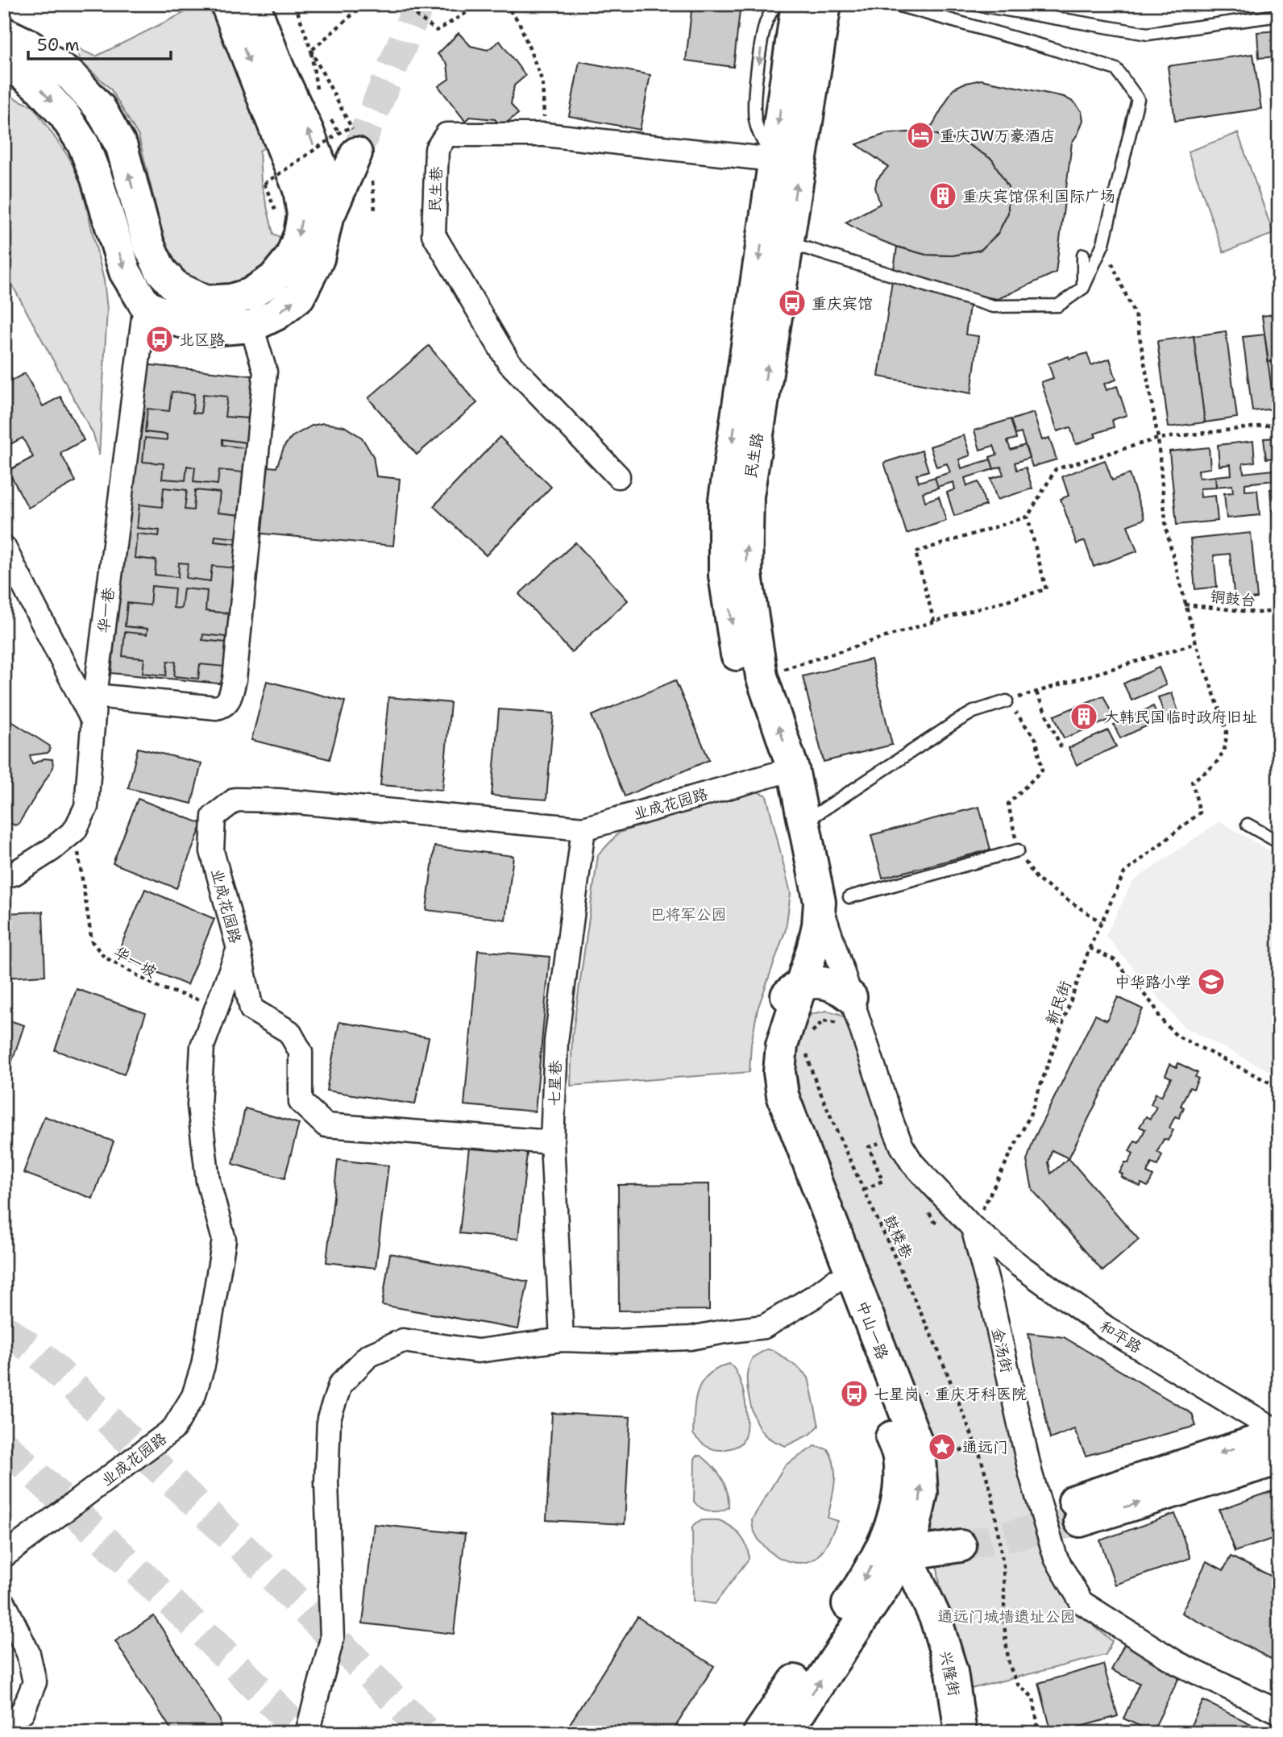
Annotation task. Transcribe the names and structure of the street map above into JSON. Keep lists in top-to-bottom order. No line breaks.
{"streets":{"main road":["民生路","中山一路","和平路","兴隆街"],"street":["民生巷","华一巷","业成花园路","七星巷","金汤街"],"path":["铜鼓台","华一坡","新民街","鼓楼巷"]},"crossings":[["民生巷","民生路"],["民生路","业成花园路"],["民生路","中山一路"],["民生路","金汤街"],["华一巷","华一坡"],["业成花园路","华一坡"],["业成花园路","七星巷"],["新民街","和平路"],["新民街","金汤街"],["中山一路","金汤街"],["中山一路","兴隆街"],["和平路","金汤街"]],"parks":["巴将军公园","通远门城墙遗址公园"],"places":{"hotel":["重庆JW万豪酒店"],"building":["重庆宾馆保利国际广场","大韩民国临时政府旧址"],"bus stop":["重庆宾馆","北区路","七星岗‧重庆牙科医院"],"school or university":["中华路小学"],"place":["通远门"]},"scale_bar":"50 m"}
